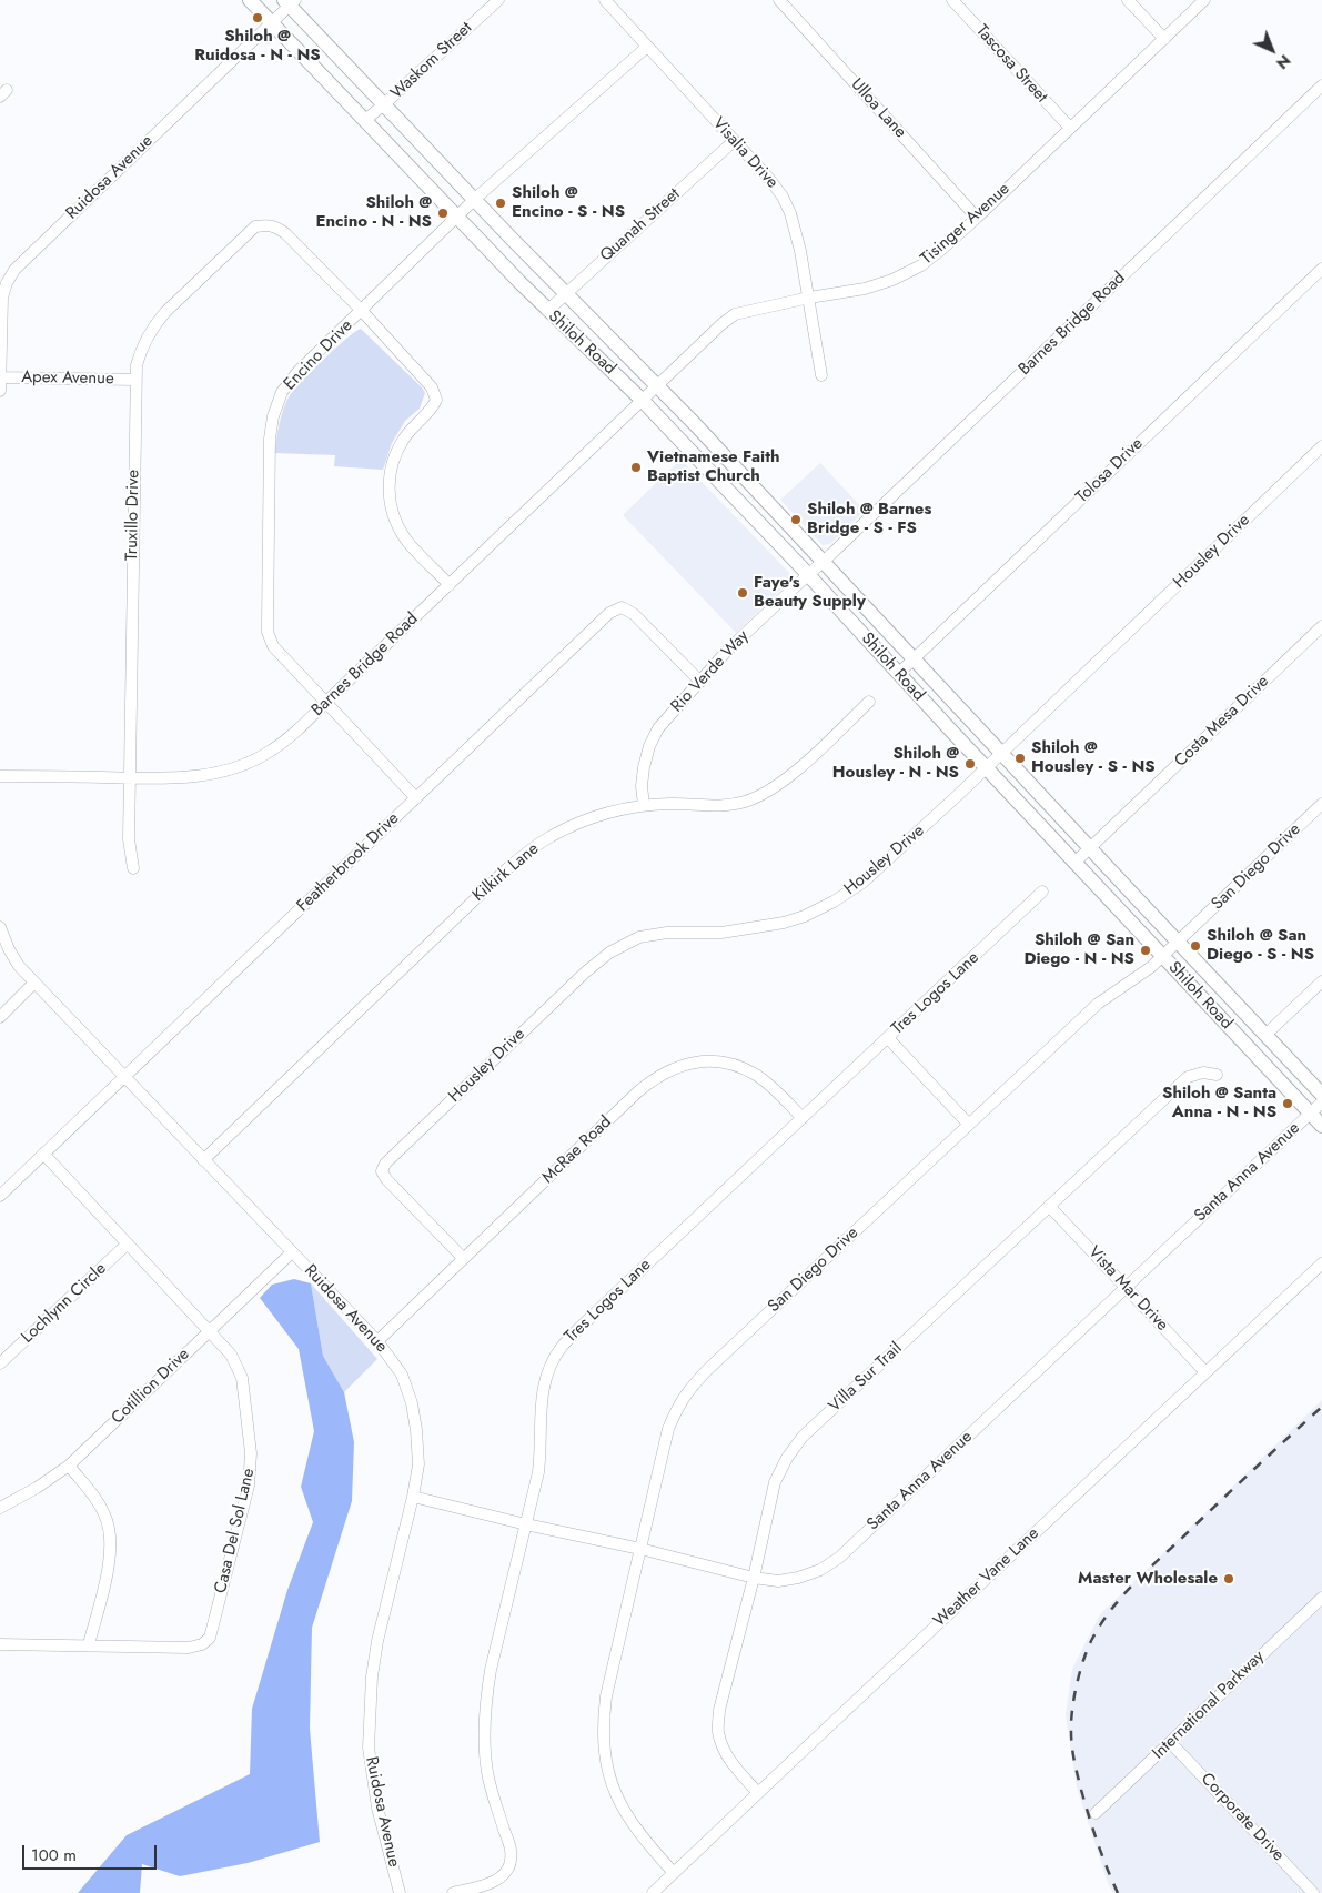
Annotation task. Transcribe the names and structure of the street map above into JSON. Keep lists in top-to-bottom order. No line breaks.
{"streets":{"main road":["Shiloh Road"],"street":["Waskom Street","Tascosa Street","Ulloa Lane","Visalia Drive","Ruidosa Avenue","Tisinger Avenue","Quanah Street","Barnes Bridge Road","Encino Drive","Apex Avenue","Tolosa Drive","Truxillo Drive","Housley Drive","Rio Verde Way","Costa Mesa Drive","Featherbrook Drive","San Diego Drive","Kilkirk Lane","Tres Logos Lane","McRae Road","Santa Anna Avenue","Vista Mar Drive","Lochlynn Circle","Villa Sur Trail","Cotillion Drive","Casa Del Sol Lane","Weather Vane Lane","International Parkway","Corporate Drive"]},"crossings":[["Waskom Street","Shiloh Road"],["Tascosa Street","Tisinger Avenue"],["Ulloa Lane","Tisinger Avenue"],["Visalia Drive","Tisinger Avenue"],["Visalia Drive","Quanah Street"],["Visalia Drive","Encino Drive"],["Ruidosa Avenue","Shiloh Road"],["Ruidosa Avenue","Apex Avenue"],["Ruidosa Avenue","Featherbrook Drive"],["Ruidosa Avenue","Kilkirk Lane"],["Ruidosa Avenue","McRae Road"],["Ruidosa Avenue","Santa Anna Avenue"],["Ruidosa Avenue","Cotillion Drive"],["Tisinger Avenue","Barnes Bridge Road"],["Tisinger Avenue","Shiloh Road"],["Quanah Street","Shiloh Road"],["Barnes Bridge Road","Shiloh Road"],["Barnes Bridge Road","Encino Drive"],["Barnes Bridge Road","Truxillo Drive"],["Barnes Bridge Road","Rio Verde Way"],["Shiloh Road","Encino Drive"],["Shiloh Road","Tolosa Drive"],["Shiloh Road","Housley Drive"],["Shiloh Road","Rio Verde Way"],["Shiloh Road","Costa Mesa Drive"],["Shiloh Road","San Diego Drive"],["Shiloh Road","Santa Anna Avenue"],["Encino Drive","Truxillo Drive"],["Encino Drive","Featherbrook Drive"],["Apex Avenue","Truxillo Drive"],["Housley Drive","McRae Road"],["Rio Verde Way","Featherbrook Drive"],["Rio Verde Way","Kilkirk Lane"],["Featherbrook Drive","Casa Del Sol Lane"],["San Diego Drive","Santa Anna Avenue"],["San Diego Drive","Weather Vane Lane"],["Tres Logos Lane","McRae Road"],["Tres Logos Lane","Santa Anna Avenue"],["Santa Anna Avenue","Vista Mar Drive"],["Santa Anna Avenue","Villa Sur Trail"],["Vista Mar Drive","Villa Sur Trail"],["Vista Mar Drive","Weather Vane Lane"],["Lochlynn Circle","Casa Del Sol Lane"],["Villa Sur Trail","Weather Vane Lane"],["Cotillion Drive","Casa Del Sol Lane"],["International Parkway","Corporate Drive"]],"places":["Shiloh @ Ruidosa - N - NS","Shiloh @ Encino - S - NS","Shiloh @ Encino - N - NS","Vietnamese Faith Baptist Church","Shiloh @ Barnes Bridge - S - FS","Faye's Beauty Supply","Shiloh @ Housley - S - NS","Shiloh @ Housley - N - NS","Shiloh @ San Diego - S - NS","Shiloh @ San Diego - N - NS","Shiloh @ Santa Anna - N - NS","Master Wholesale"],"scale_bar":"100 m","north":"bottom right"}
